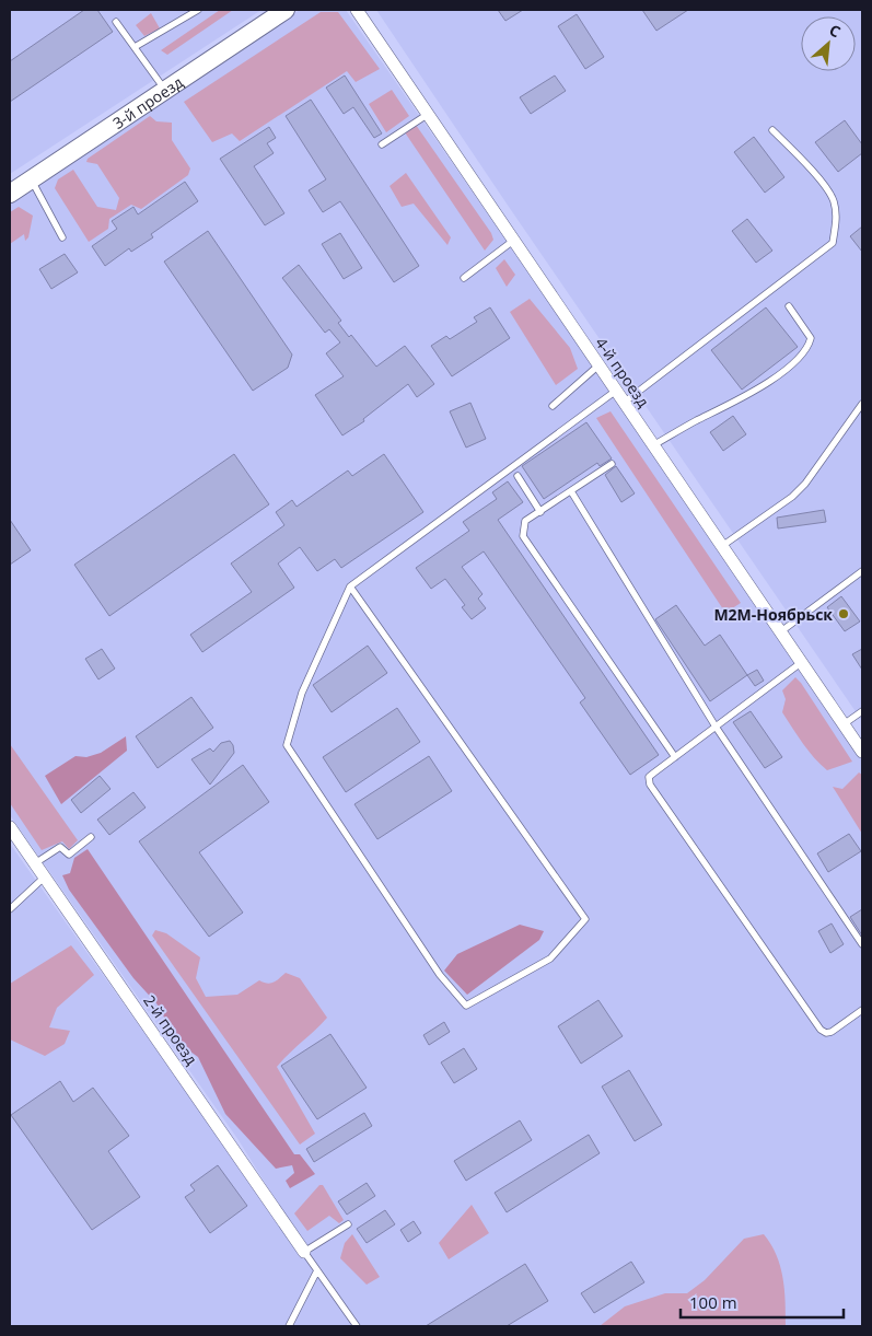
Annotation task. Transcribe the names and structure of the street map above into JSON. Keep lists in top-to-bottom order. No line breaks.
{"streets":{"street":["3-й проезд","4-й проезд","2-й проезд"]},"places":["М2М-Ноябрьск"],"scale_bar":"100 m","north":"top right"}
